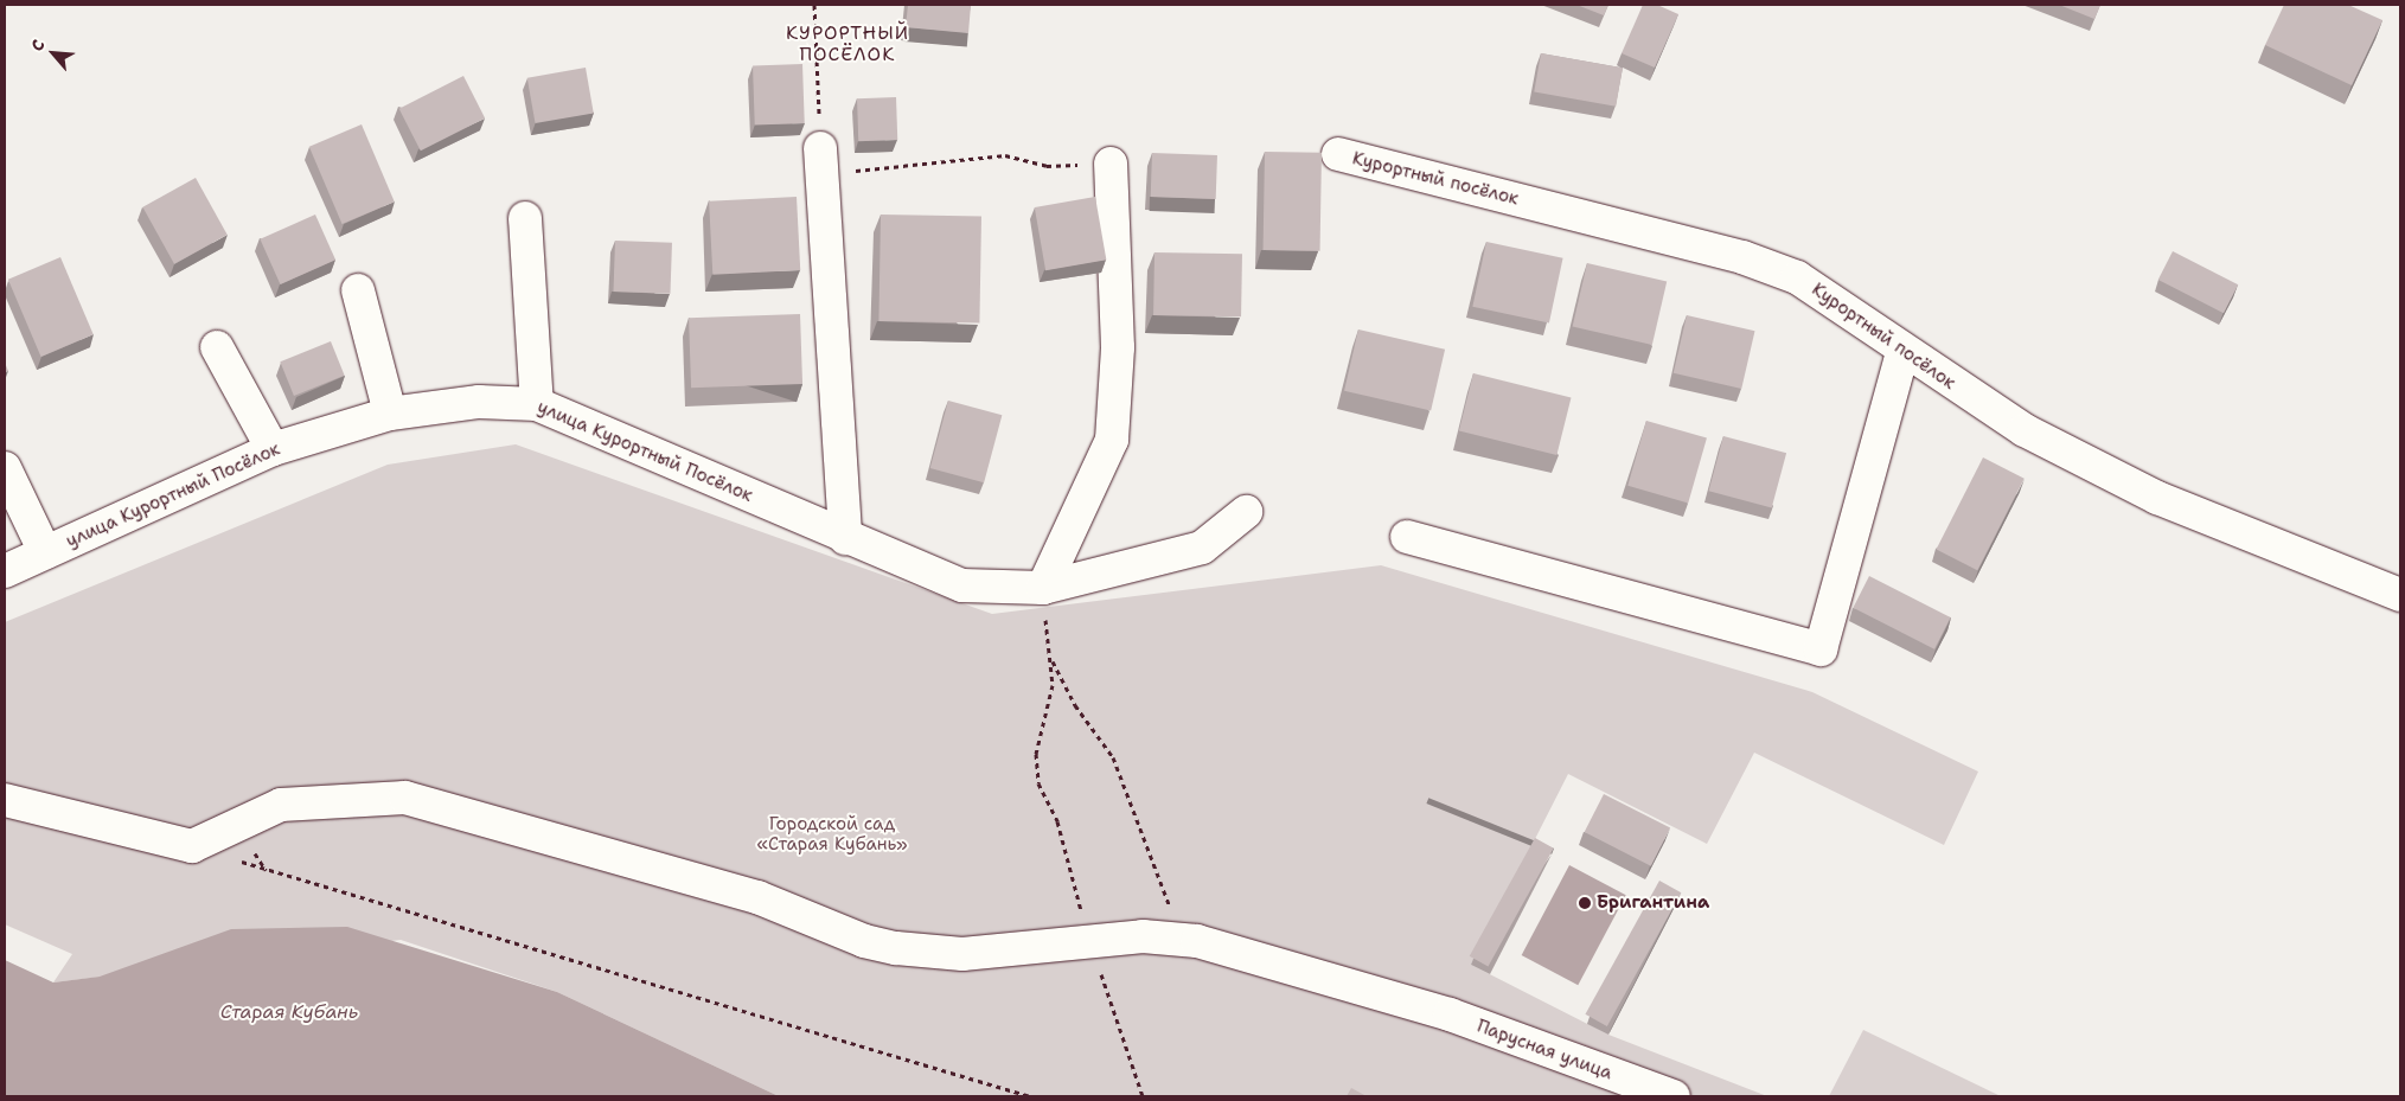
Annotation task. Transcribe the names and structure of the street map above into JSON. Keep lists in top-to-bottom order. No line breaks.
{"streets":{"street":["Курортный посёлок","улица Курортный Посёлок","Парусная улица"]},"districts":["КУРОРТНЫЙ ПОСЁЛОК"],"water":["Старая Кубань"],"parks":["Городской сад «Старая Кубань»"],"places":["Бригантина"],"north":"top left"}
